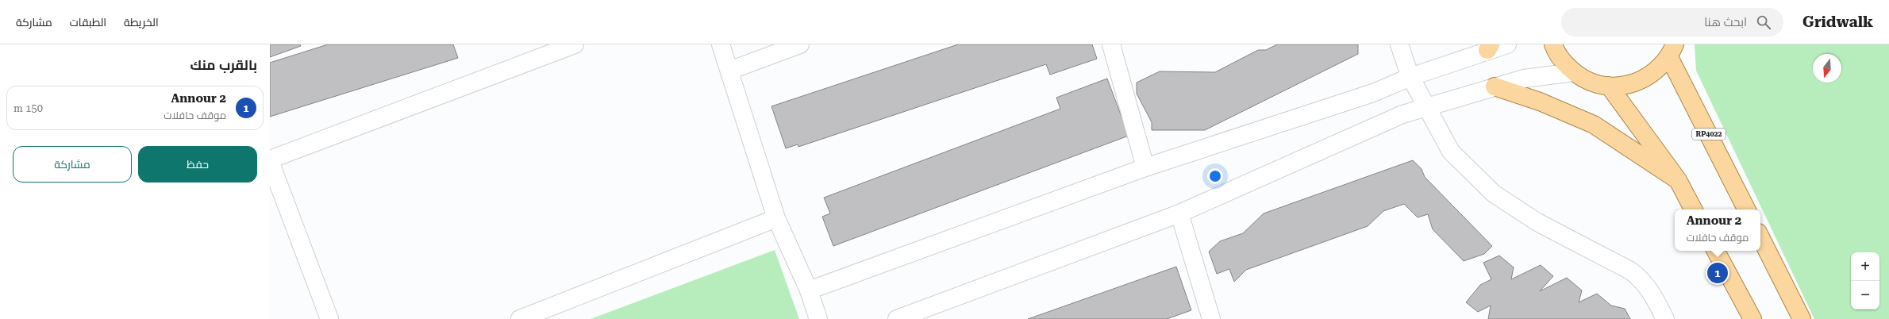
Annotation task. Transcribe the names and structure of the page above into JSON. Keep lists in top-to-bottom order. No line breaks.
{"streets":{"main road":["RP4022"]},"north":"bottom","page":{"header":"Gridwalk","search":"ابحث هنا","nav":["الخريطة","الطبقات","مشاركة"],"heading":"بالقرب منك","list":[{"mark":"1","name":"Annour 2","note":"موقف حافلات","value":"150 m"}],"buttons":["حفظ","مشاركة"],"popup":["Annour 2","موقف حافلات"],"map_buttons":["+","−"],"pins":"1"}}
